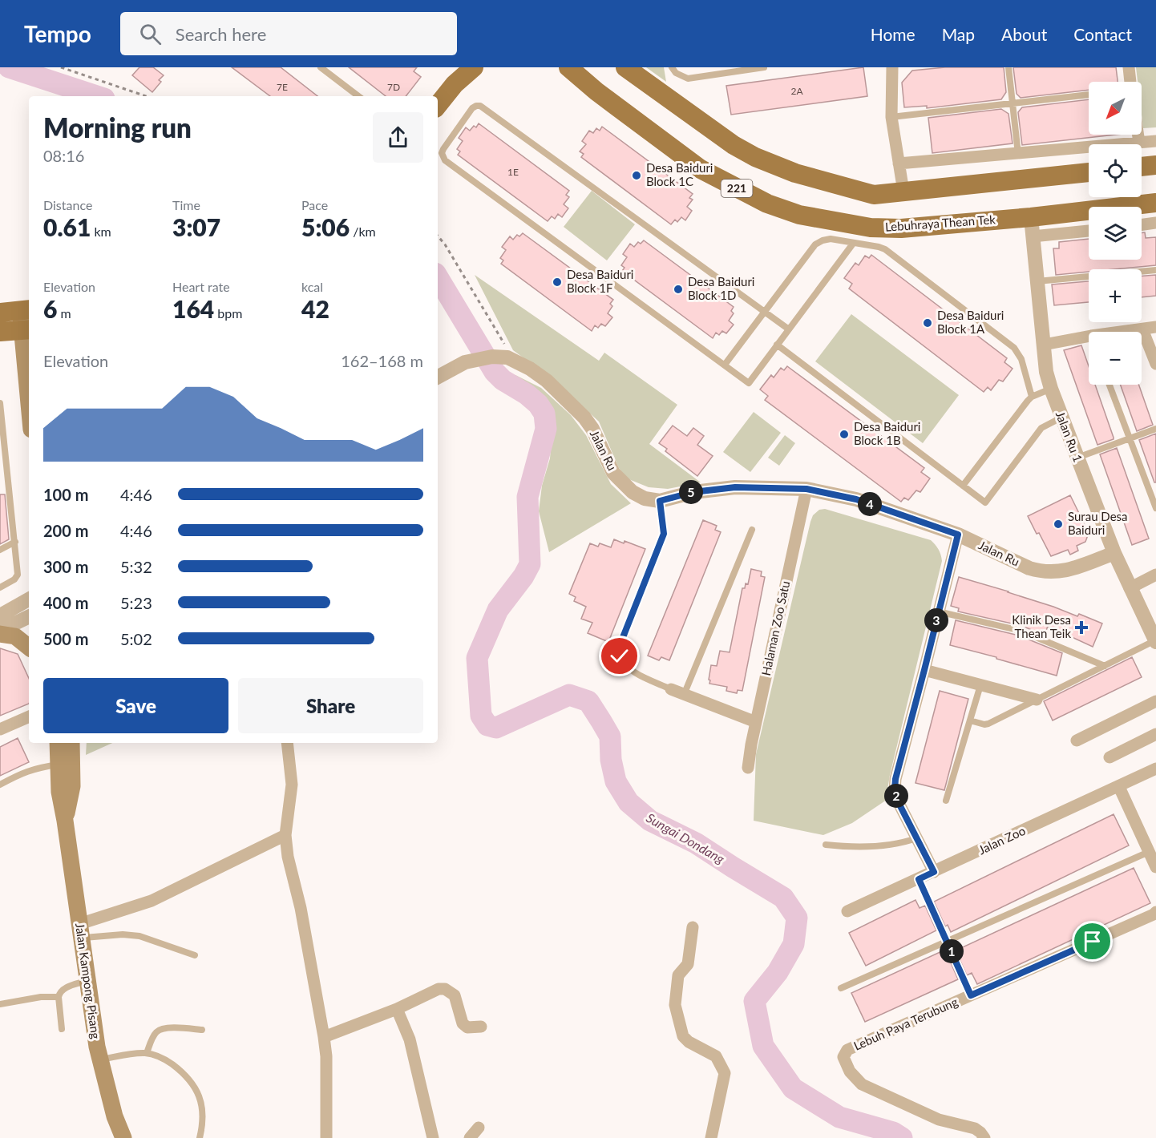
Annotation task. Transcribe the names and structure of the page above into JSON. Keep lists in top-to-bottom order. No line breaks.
{"streets":{"main road":["221","Lebuhraya Thean Tek","Jalan Kampong Pisang"],"street":["Jalan Ru 1","Jalan Ru","Halaman Zoo Satu","Jalan Zoo","Lebuh Paya Terubung"]},"crossings":[["Lebuhraya Thean Tek","Jalan Ru 1"],["Jalan Ru 1","Jalan Ru"],["Jalan Ru","Halaman Zoo Satu"]],"water":["Sungai Dondang"],"places":{"other":["Desa Baiduri Block 1C","Desa Baiduri Block 1F","Desa Baiduri Block 1D","Desa Baiduri Block 1A","Desa Baiduri Block 1B","Surau Desa Baiduri"],"health":["Klinik Desa Thean Teik"]},"house_numbers":["7E","7D","2A","1E"],"north":"bottom left","page":{"header":"Tempo","search":"Search here","nav":["Home","Map","About","Contact"],"map_buttons":["+","−"],"heading":["Morning run","08:16"],"stats":[["Distance","0.61 km"],["Time","3:07"],["Pace","5:06 /km"],["Elevation","6 m"],["Heart rate","164 bpm"],["kcal","42"]],"chart":["Elevation","162–168 m"],"list":[{"name":"100 m","note":"4:46"},{"name":"200 m","note":"4:46"},{"name":"300 m","note":"5:32"},{"name":"400 m","note":"5:23"},{"name":"500 m","note":"5:02"}],"pins":["5","4","3","2","1"],"buttons":["Save","Share"]}}
